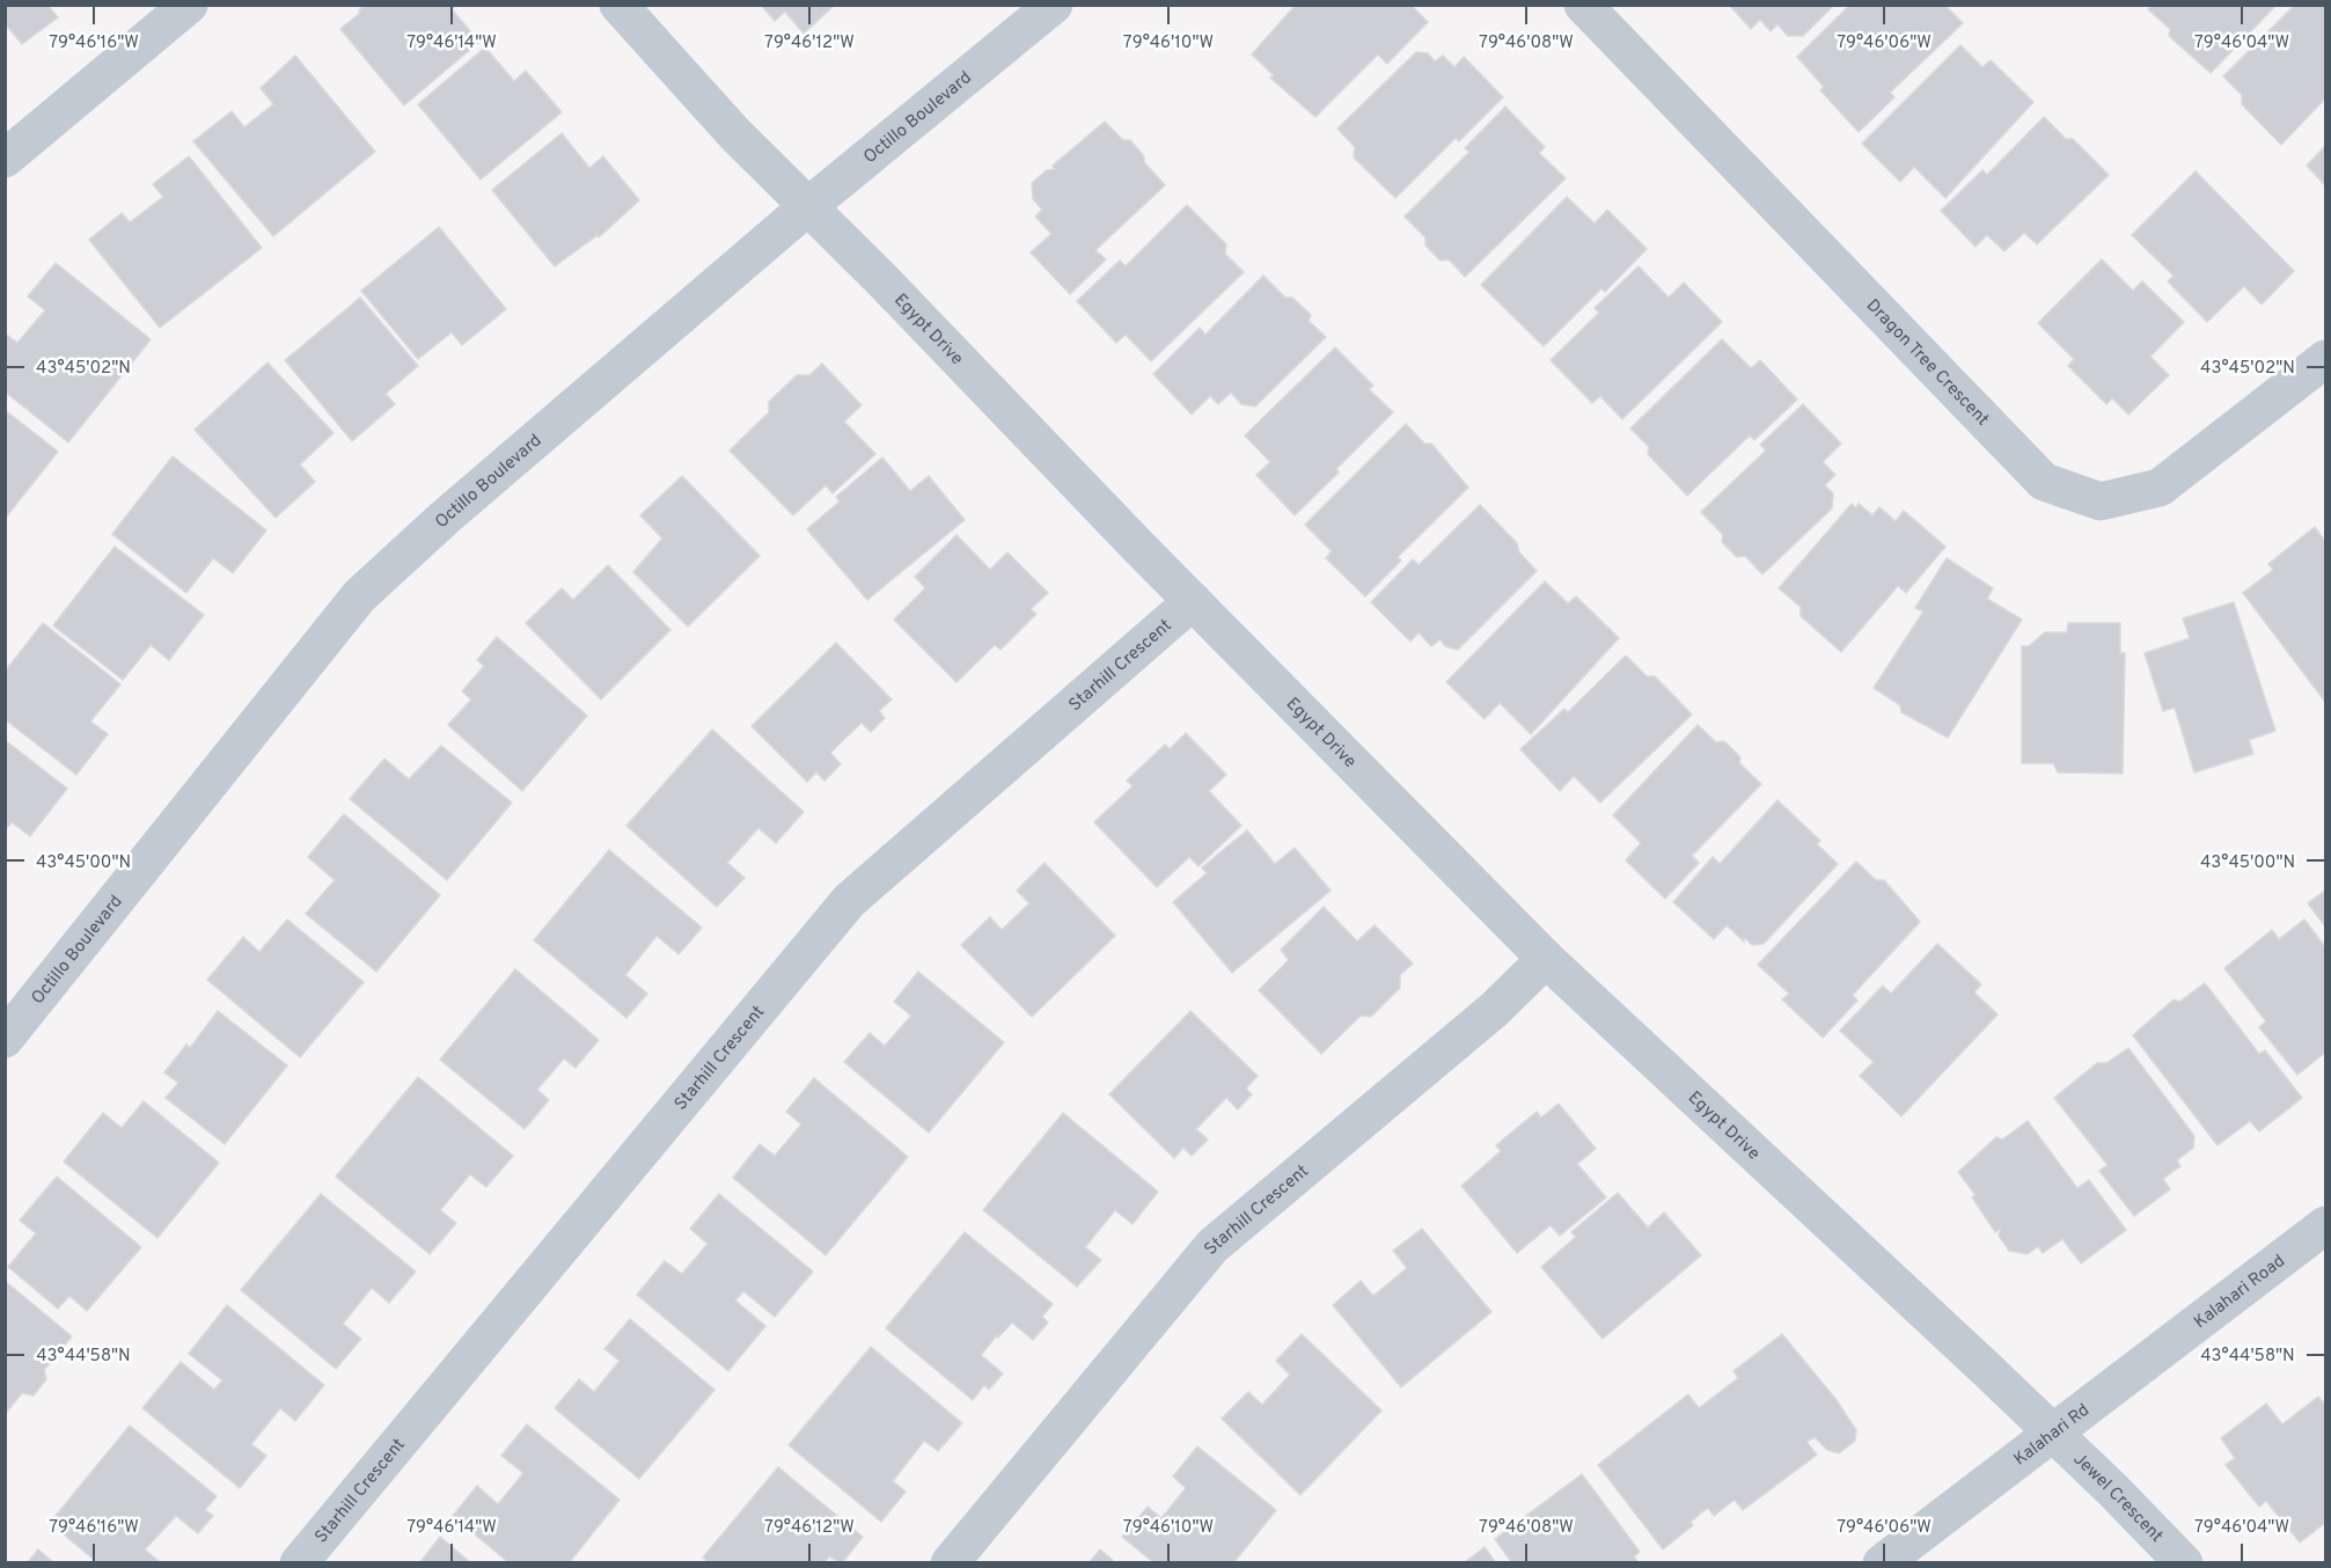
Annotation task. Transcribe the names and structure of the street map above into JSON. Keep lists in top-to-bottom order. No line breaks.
{"streets":{"street":["Octillo Boulevard","Egypt Drive","Dragon Tree Crescent","Starhill Crescent","Kalahari Road","Kalahari Rd","Jewel Crescent"]},"crossings":[["Octillo Boulevard","Egypt Drive"],["Egypt Drive","Starhill Crescent"],["Egypt Drive","Kalahari Rd"],["Egypt Drive","Jewel Crescent"],["Kalahari Road","Kalahari Rd"],["Kalahari Rd","Jewel Crescent"]],"coordinates":["79°46'16\"W","79°46'14\"W","79°46'12\"W","79°46'10\"W","79°46'08\"W","79°46'06\"W","79°46'04\"W","43°45'02\"N","43°45'00\"N","43°44'58\"N"]}
